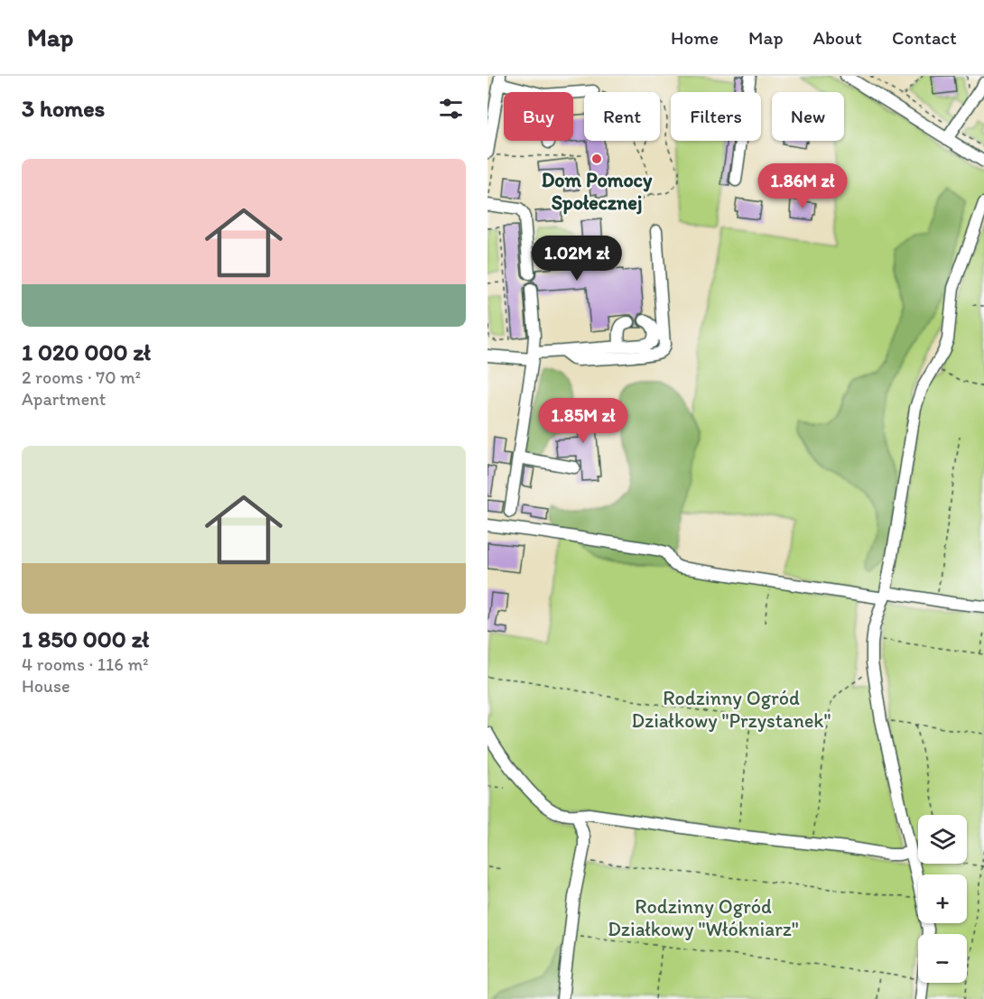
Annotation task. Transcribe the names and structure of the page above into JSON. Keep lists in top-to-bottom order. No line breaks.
{"parks":["Rodzinny Ogród Działkowy \"Przystanek\"","Rodzinny Ogród Działkowy \"Włókniarz\""],"places":["Dom Pomocy Społecznej"],"page":{"header":"Map","nav":["Home","Map","About","Contact"],"heading":"3 homes","chip":["Buy","Rent","Filters","New"],"list":[{"name":"1 020 000 zł","note":"2 rooms · 70 m² · Apartment"},{"name":"1 850 000 zł","note":"4 rooms · 116 m² · House"}],"price":["1.86M zł","1.02M zł","1.85M zł"],"map_buttons":["+","−"]}}
